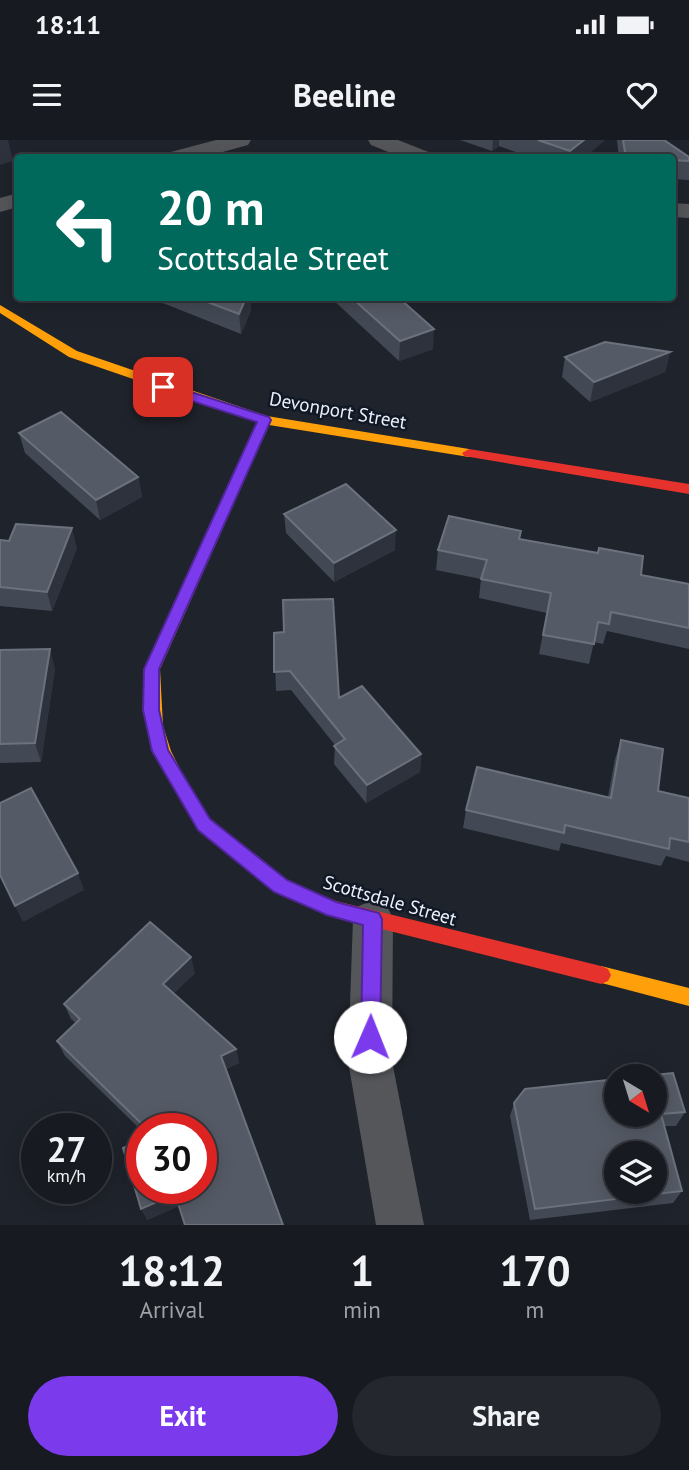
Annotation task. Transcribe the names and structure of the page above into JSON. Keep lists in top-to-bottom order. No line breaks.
{"streets":{"street":["Devonport Street","Scottsdale Street"]},"crossings":[["Devonport Street","Scottsdale Street"]],"north":"bottom right","page":{"status":"18:11","header":"Beeline","turn":["20 m","Scottsdale Street"],"speed":"27 km/h","limit":"30","eta":["18:12","Arrival","1","min","170","m"],"buttons":["Exit","Share"]}}
